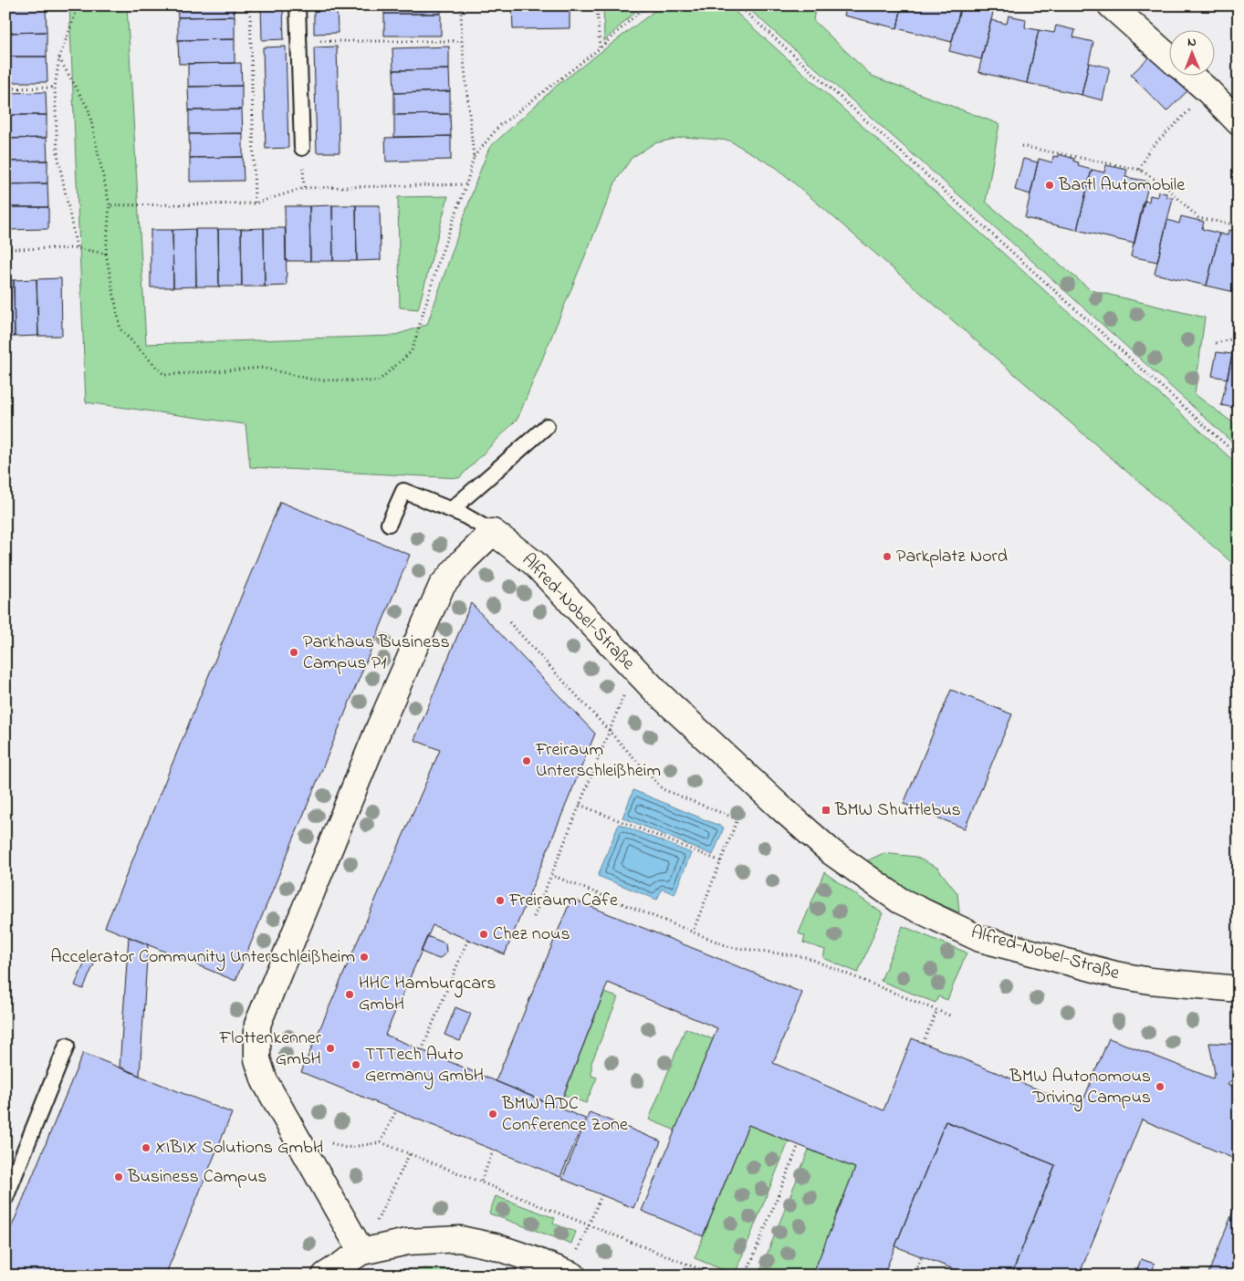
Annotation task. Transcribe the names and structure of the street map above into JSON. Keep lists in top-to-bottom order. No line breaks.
{"streets":{"street":["Alfred-Nobel-Straße"]},"places":{"other":["Bartl Automobile","Parkplatz Nord","Parkhaus Business Campus P1","Freiraum Unterschleißheim","Freiraum Cafe","Chez nous","Accelerator Community Unterschleißheim","HHC Hamburgcars GmbH","Flottenkenner GmbH","TTTech Auto Germany GmbH","BMW Autonomous Driving Campus","BMW ADC Conference Zone","XIBIX Solutions GmbH","Business Campus"],"transit":["BMW Shuttlebus"]},"north":"top"}
